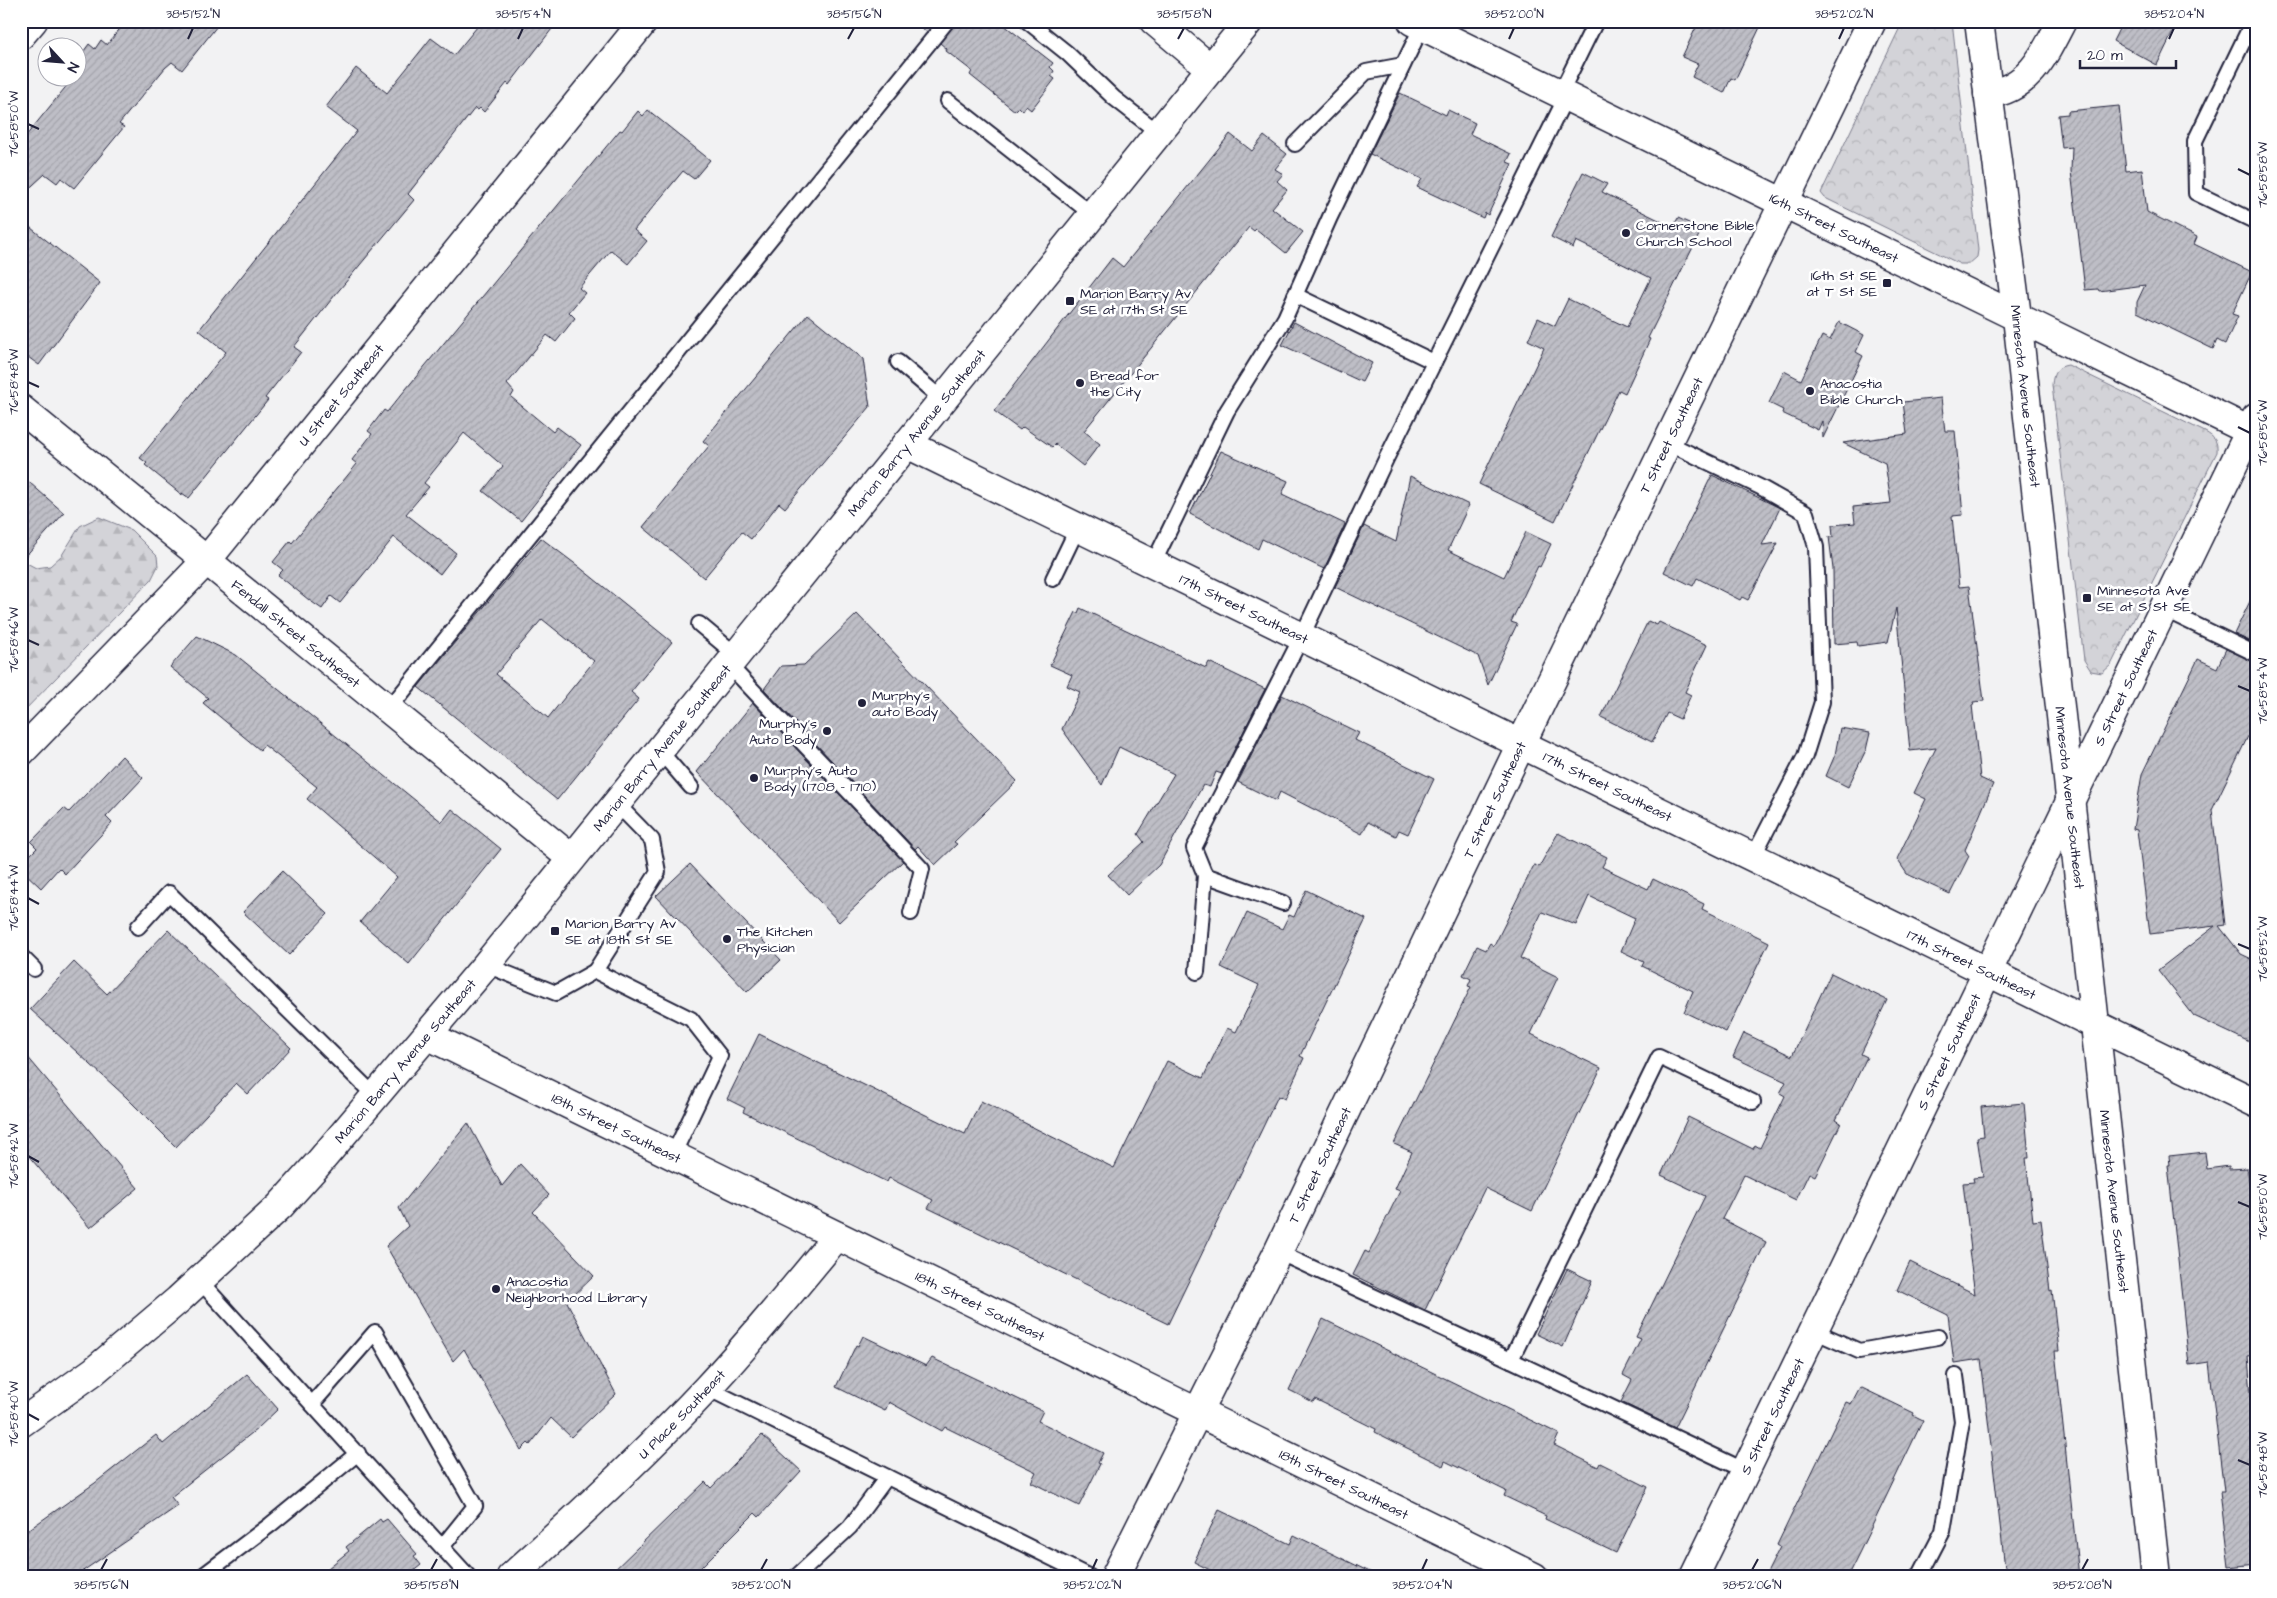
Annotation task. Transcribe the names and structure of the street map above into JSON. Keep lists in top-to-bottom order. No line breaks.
{"streets":{"street":["16th Street Southeast","U Street Southeast","Minnesota Avenue Southeast","Marion Barry Avenue Southeast","T Street Southeast","17th Street Southeast","Fendall Street Southeast","S Street Southeast","18th Street Southeast","U Place Southeast"]},"crossings":[["16th Street Southeast","Minnesota Avenue Southeast"],["16th Street Southeast","T Street Southeast"],["16th Street Southeast","S Street Southeast"],["U Street Southeast","Fendall Street Southeast"],["Minnesota Avenue Southeast","17th Street Southeast"],["Minnesota Avenue Southeast","S Street Southeast"],["Marion Barry Avenue Southeast","17th Street Southeast"],["Marion Barry Avenue Southeast","Fendall Street Southeast"],["Marion Barry Avenue Southeast","18th Street Southeast"],["T Street Southeast","17th Street Southeast"],["T Street Southeast","18th Street Southeast"],["17th Street Southeast","S Street Southeast"],["18th Street Southeast","U Place Southeast"]],"places":{"other":["Cornerstone Bible Church School","Bread for the City","Anacostia Bible Church","Murphy's auto Body","Murphy's Auto Body","Murphy's Auto Body (1708 - 1710)","The Kitchen Physician","Anacostia Neighborhood Library"],"transit":["16th St SE at T St SE","Marion Barry Av SE at 17th St SE","Minnesota Ave SE at S St SE","Marion Barry Av SE at 18th St SE"]},"scale_bar":"20 m","north":"bottom right","coordinates":["38°51'52\"N","38°51'54\"N","38°51'56\"N","38°51'58\"N","38°52'00\"N","38°52'02\"N","38°52'04\"N","76°58'50\"W","76°58'58\"W","76°58'48\"W","76°58'56\"W","76°58'46\"W","76°58'54\"W","76°58'44\"W","76°58'52\"W","76°58'42\"W","76°58'40\"W","38°52'06\"N","38°52'08\"N"]}
